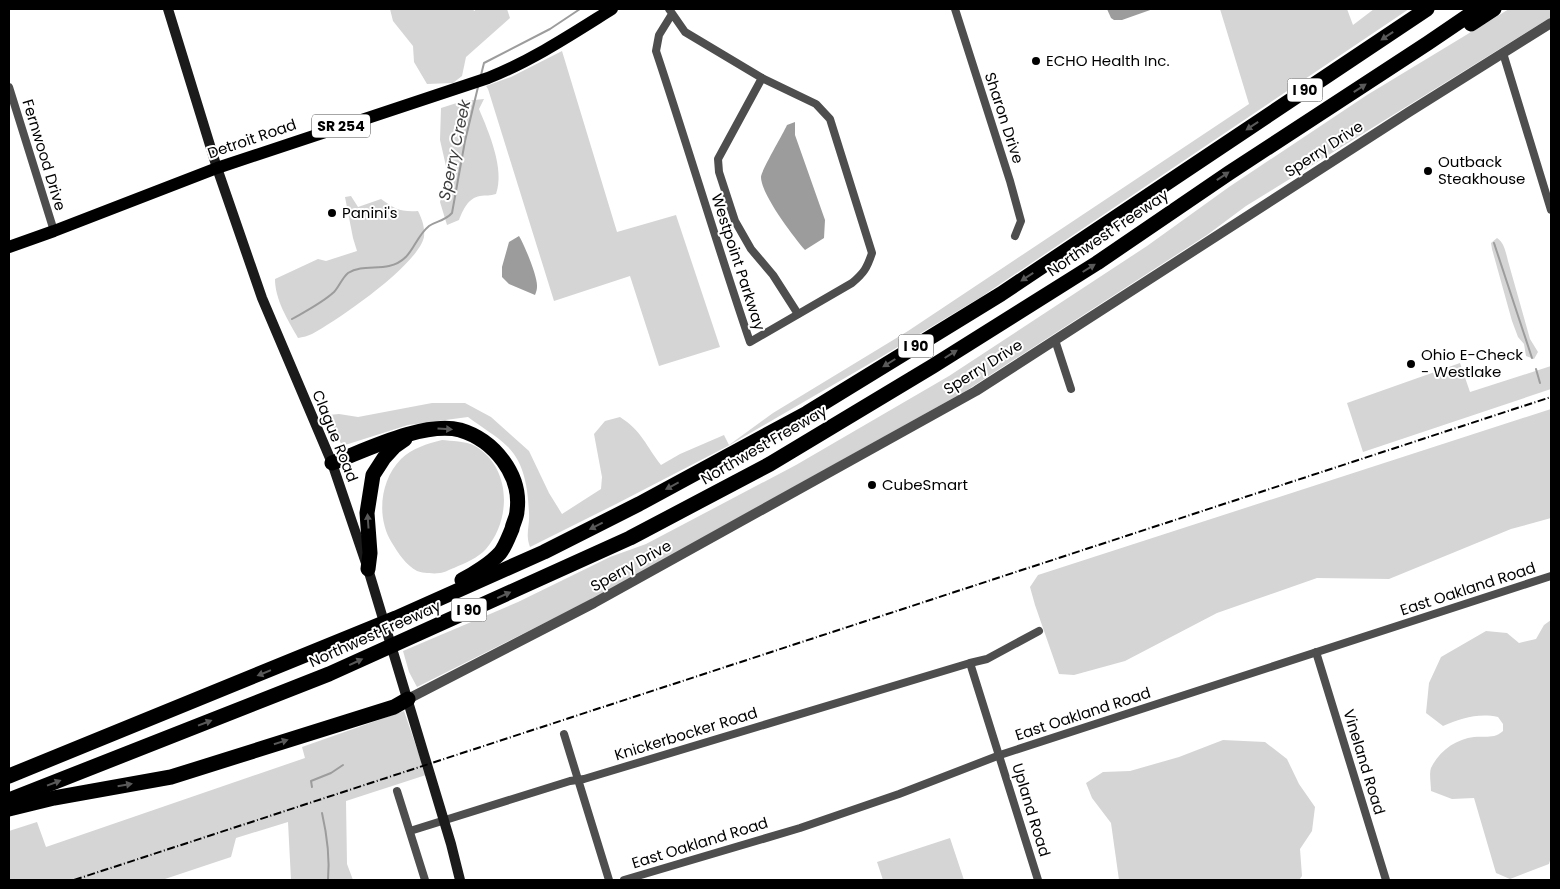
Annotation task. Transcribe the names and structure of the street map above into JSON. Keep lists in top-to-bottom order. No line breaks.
{"streets":{"highway":["I 90","Northwest Freeway"],"main road":["SR 254","Detroit Road","Clague Road"],"street":["Sharon Drive","Sperry Drive","Fernwood Drive","Westpoint Parkway","East Oakland Road","Knickerbocker Road","Vineland Road","Upland Road"]},"crossings":[["Detroit Road","Fernwood Drive"],["Detroit Road","Clague Road"],["Sperry Drive","Clague Road"],["East Oakland Road","Vineland Road"],["East Oakland Road","Upland Road"],["Knickerbocker Road","Upland Road"]],"water":["Sperry Creek"],"places":["ECHO Health Inc.","Outback Steakhouse","Panini's","Ohio E-Check - Westlake","CubeSmart"]}
